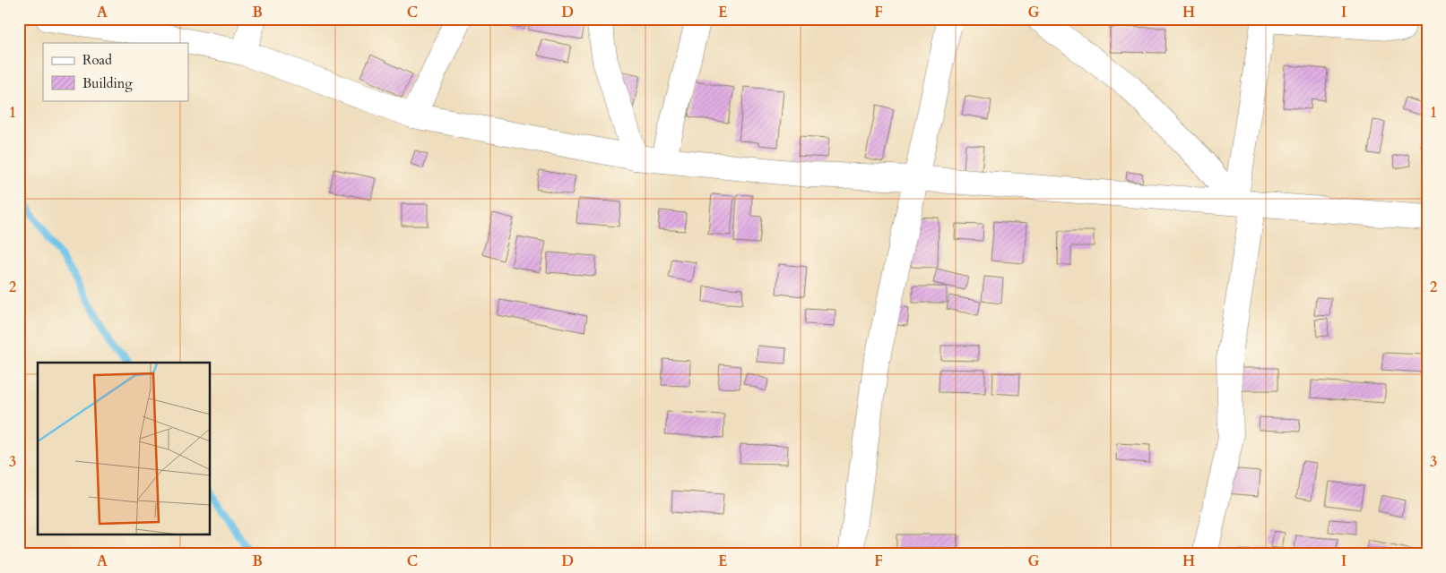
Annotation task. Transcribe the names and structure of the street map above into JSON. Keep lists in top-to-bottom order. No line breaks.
{"legend":["Road","Building"],"grid":{"columns":["A","B","C","D","E","F","G","H","I"],"rows":["1","2","3"]}}
